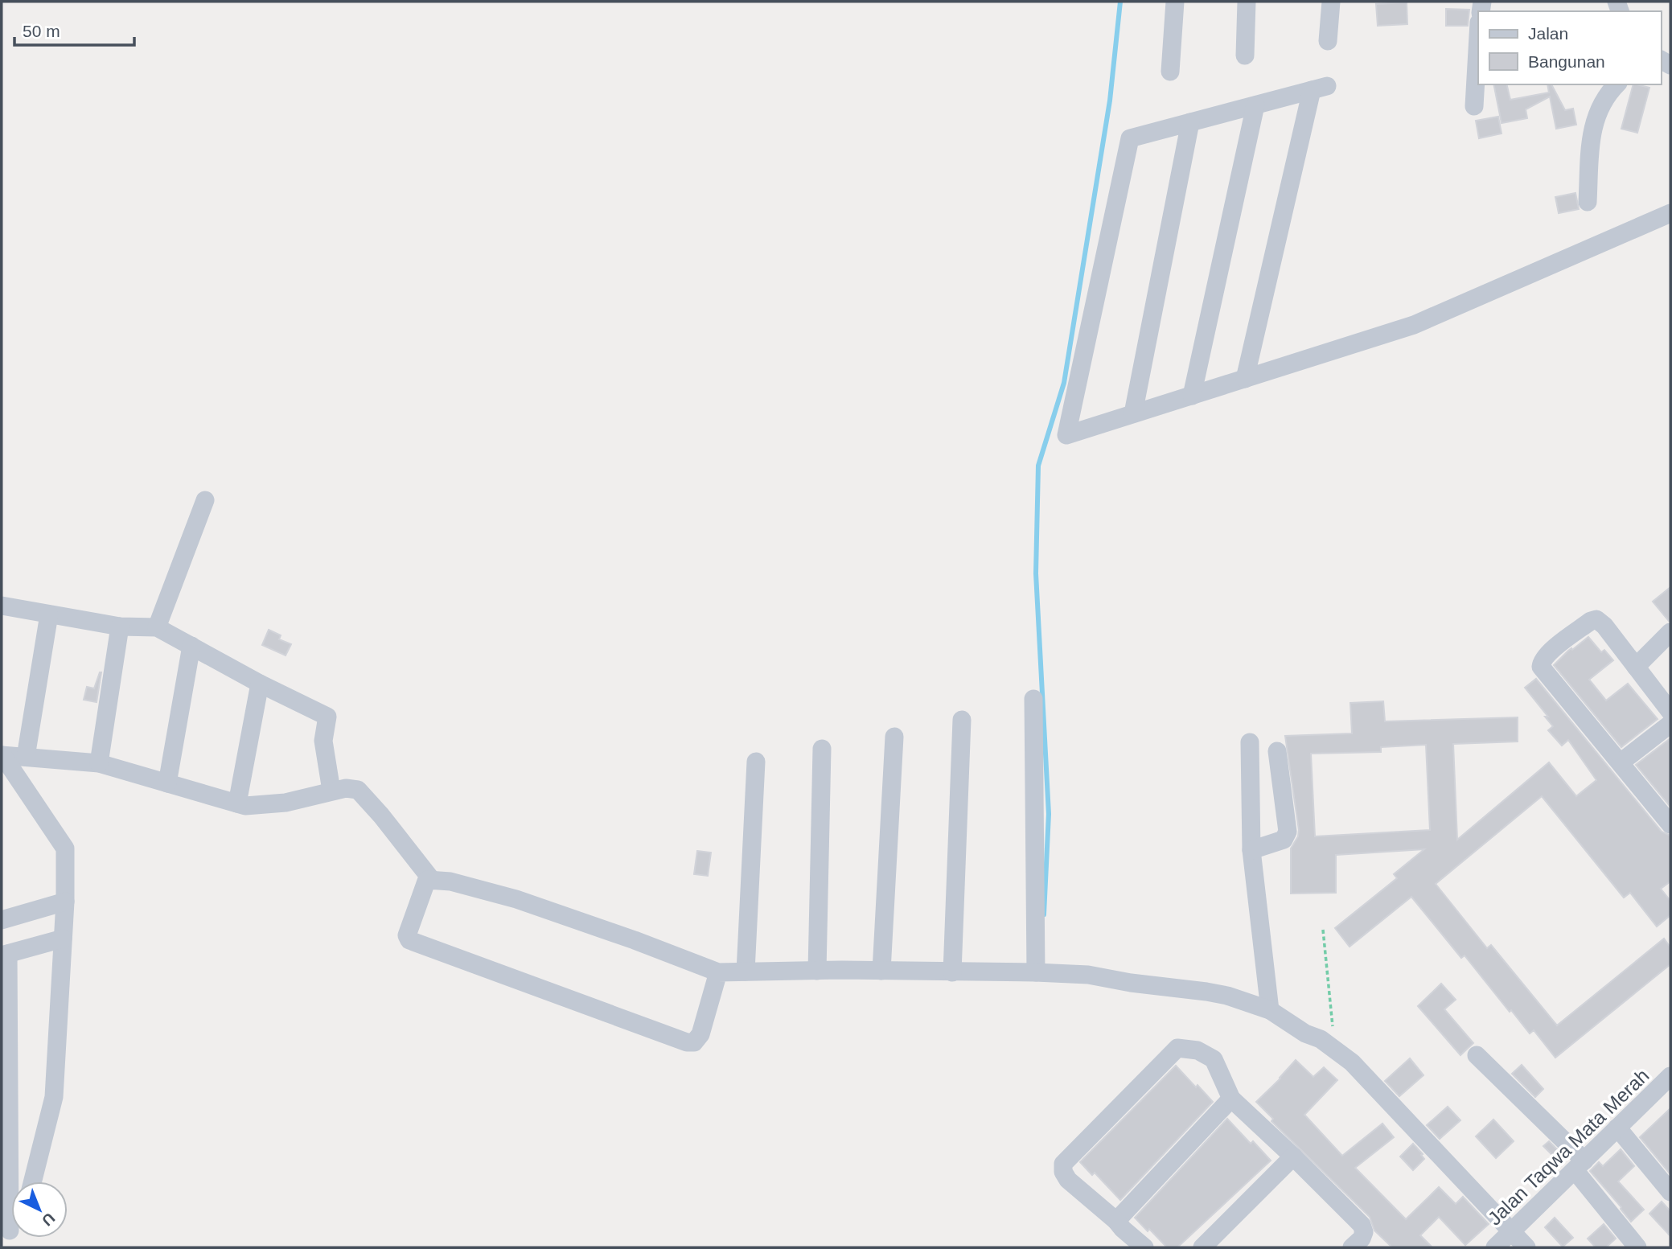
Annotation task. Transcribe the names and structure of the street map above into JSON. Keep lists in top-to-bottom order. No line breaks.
{"streets":{"street":["Jalan Taqwa Mata Merah"]},"legend":["Jalan","Bangunan"],"scale_bar":"50 m","north":"bottom right"}
